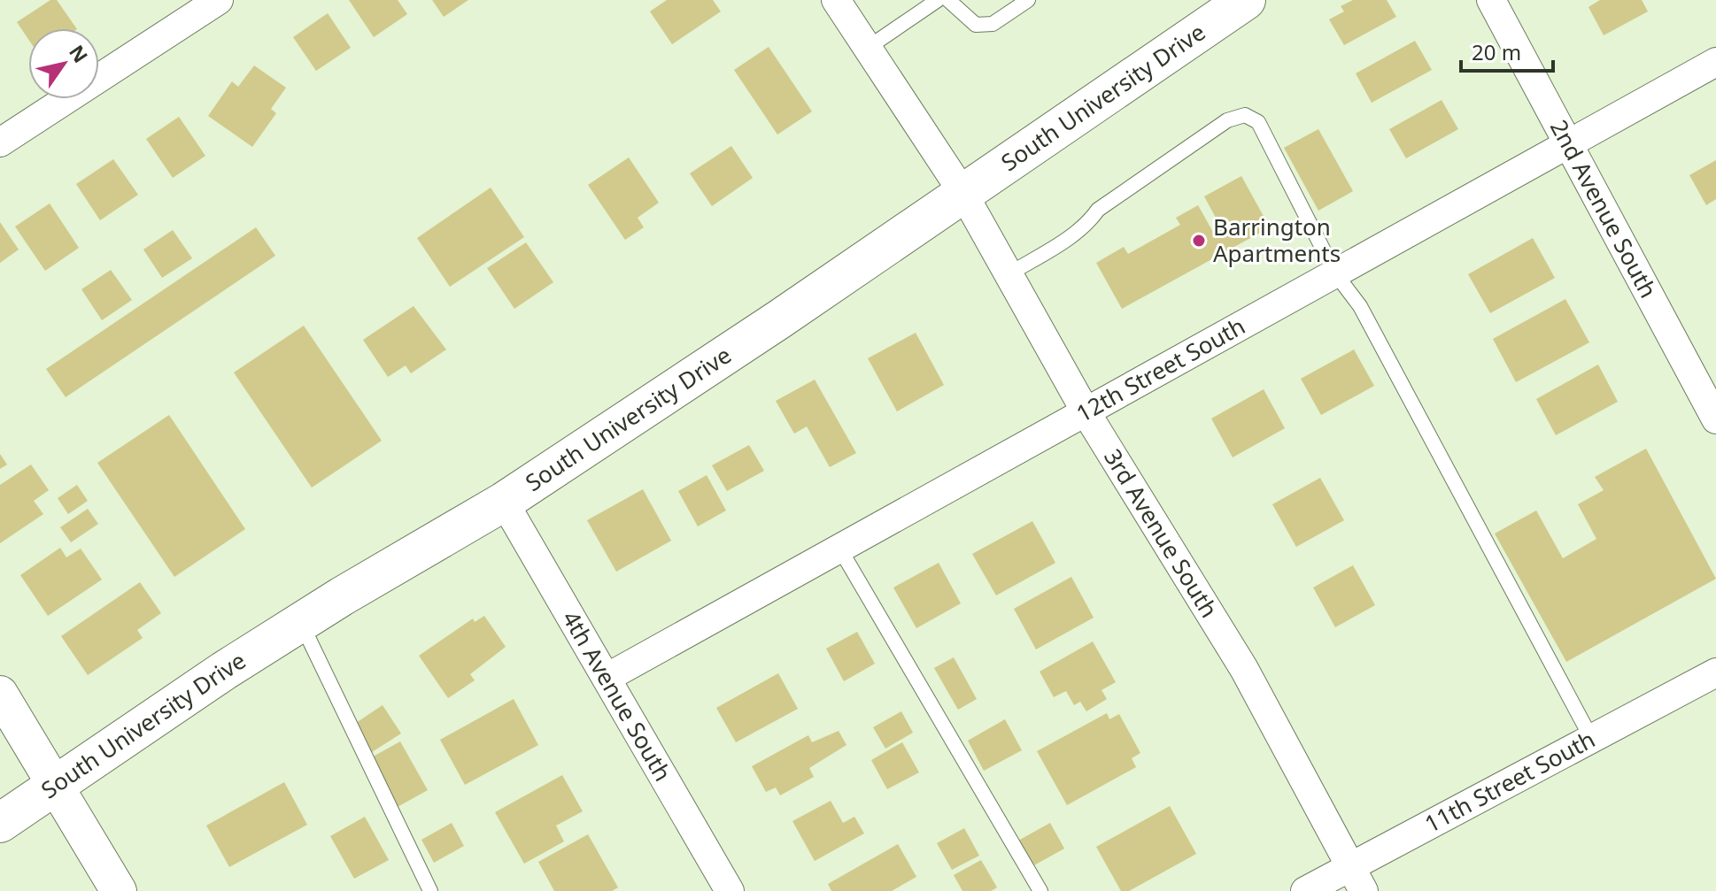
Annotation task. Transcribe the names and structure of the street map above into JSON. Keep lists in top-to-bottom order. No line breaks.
{"streets":{"main road":["South University Drive"],"street":["2nd Avenue South","12th Street South","3rd Avenue South","4th Avenue South","11th Street South"]},"crossings":[["South University Drive","3rd Avenue South"],["South University Drive","4th Avenue South"],["2nd Avenue South","12th Street South"],["12th Street South","3rd Avenue South"],["12th Street South","4th Avenue South"],["3rd Avenue South","11th Street South"]],"places":["Barrington Apartments"],"scale_bar":"20 m","north":"top right"}
